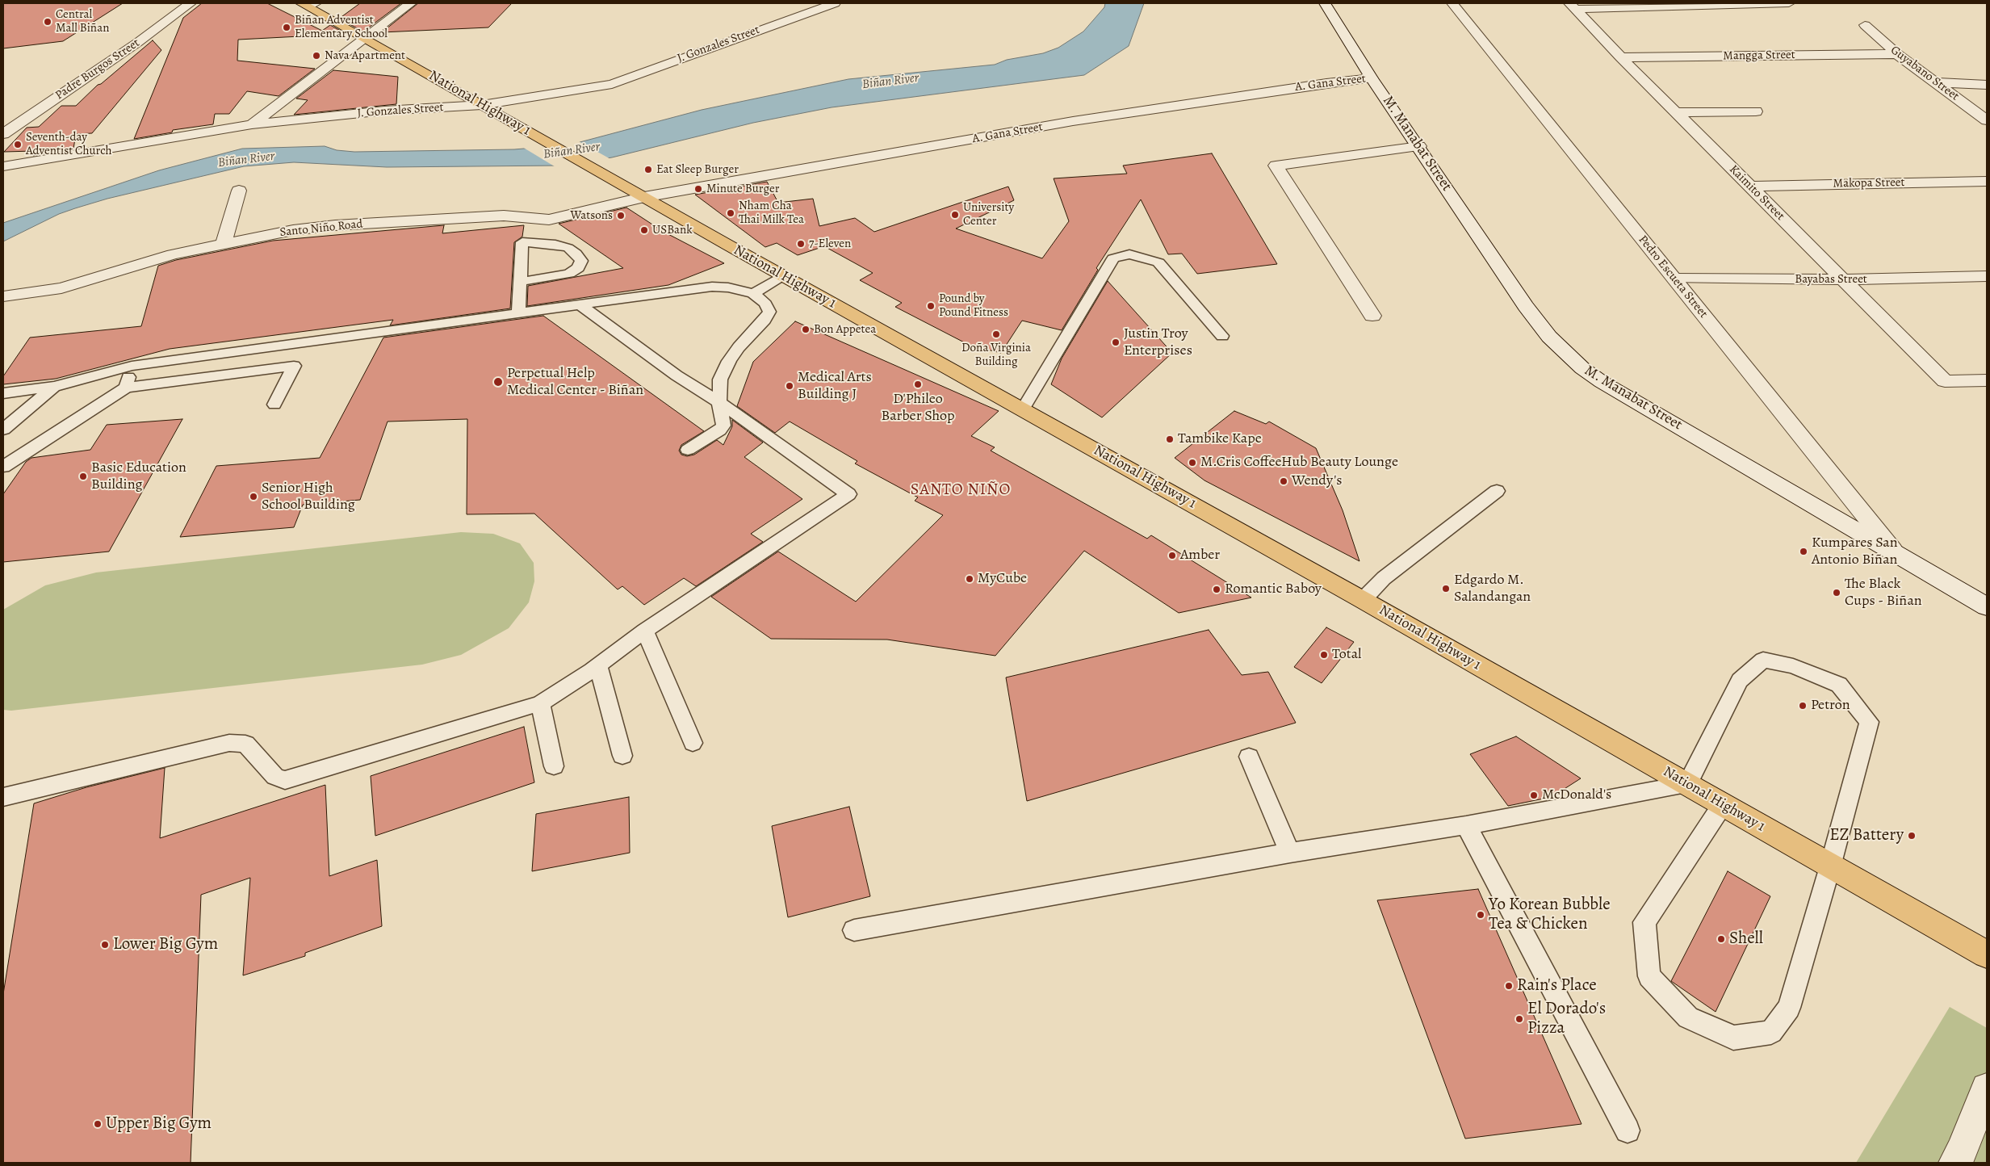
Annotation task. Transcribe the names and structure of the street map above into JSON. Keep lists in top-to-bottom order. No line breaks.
{"streets":{"highway":["National Highway 1"],"street":["J. Gonzales Street","Mangga Street","Padre Burgos Street","Guyabano Street","A. Gana Street","M. Manabat Street","Makopa Street","Kaimito Street","Santo Niño Road","Pedro Escueta Street","Bayabas Street"]},"crossings":[["J. Gonzales Street","National Highway 1"],["Mangga Street","Guyabano Street"],["Mangga Street","Kaimito Street"],["A. Gana Street","National Highway 1"],["A. Gana Street","M. Manabat Street"],["A. Gana Street","Santo Niño Road"],["National Highway 1","Santo Niño Road"],["M. Manabat Street","Pedro Escueta Street"],["Makopa Street","Kaimito Street"],["Kaimito Street","Bayabas Street"],["Pedro Escueta Street","Bayabas Street"]],"districts":["SANTO NIÑO"],"water":["Biñan River"],"places":["Central Mall Biñan","Biñan Adventist Elementary School","Nava Apartment","Seventh-day Adventist Church","Eat Sleep Burger","Minute Burger","Nham Cha Thai Milk Tea","University Center","Watsons","USBank","7-Eleven","Pound by Pound Fitness","Bon Appetea","Doña Virginia Building","Justin Troy Enterprises","Perpetual Help Medical Center - Biñan","D'Phileo Barber Shop","Medical Arts Building J","Tambike Kape","M.Cris CoffeeHub Beauty Lounge","Basic Education Building","Wendy's","Senior High School Building","Kumpares San Antonio Biñan","Amber","MyCube","Edgardo M. Salandangan","Romantic Baboy","The Black Cups - Biñan","Total","Petron","McDonald's","EZ Battery","Yo Korean Bubble Tea & Chicken","Shell","Lower Big Gym","Rain's Place","El Dorado's Pizza","Upper Big Gym"]}
